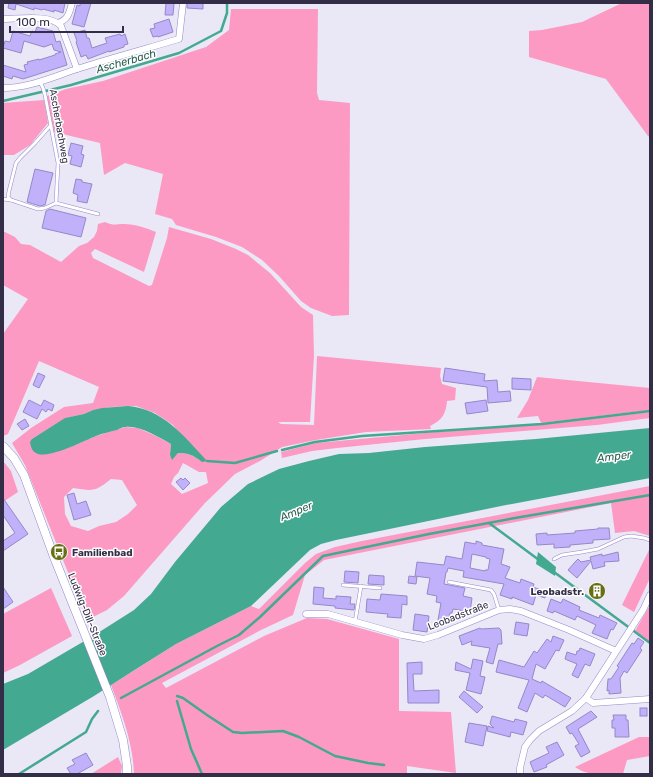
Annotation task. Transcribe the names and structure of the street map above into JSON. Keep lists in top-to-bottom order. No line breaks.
{"streets":{"street":["Ascherbachweg","Ludwig-Dill-Straße","Leobadstraße"]},"water":["Ascherbach","Amper"],"places":{"bus stop":["Familienbad"],"building":["Leobadstr."]},"scale_bar":"100 m"}
